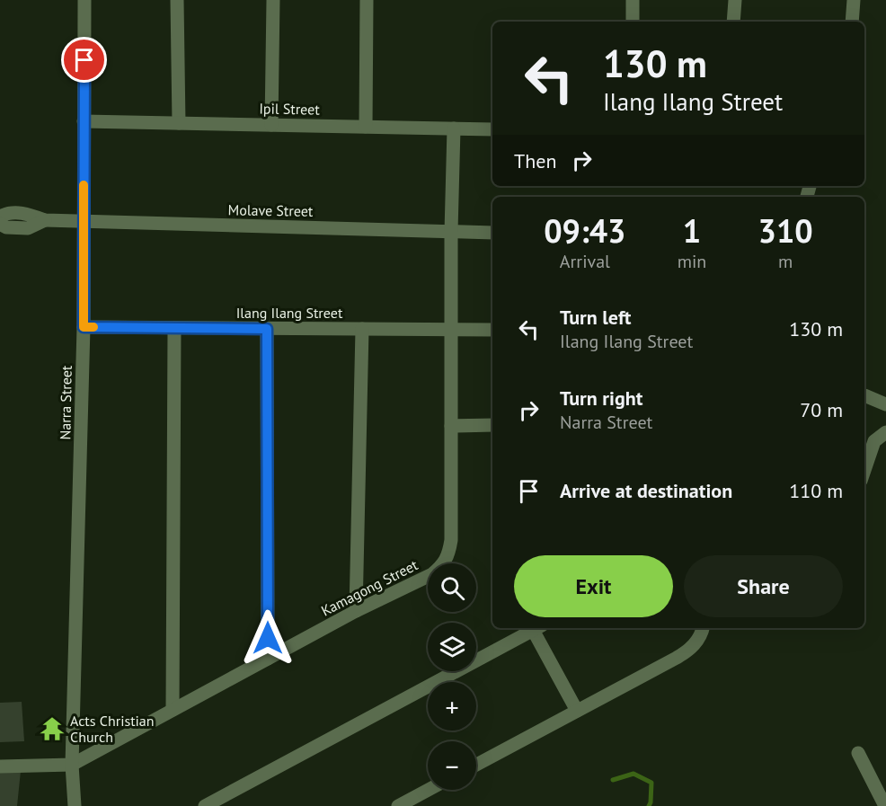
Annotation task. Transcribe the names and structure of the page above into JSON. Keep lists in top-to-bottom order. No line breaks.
{"streets":{"street":["Ipil Street","Molave Street","Ilang Ilang Street","Narra Street","Kamagong Street"]},"crossings":[["Ipil Street","Narra Street"],["Ipil Street","Kamagong Street"],["Molave Street","Narra Street"],["Molave Street","Kamagong Street"],["Ilang Ilang Street","Narra Street"],["Ilang Ilang Street","Kamagong Street"],["Narra Street","Kamagong Street"]],"places":{"temple":["Acts Christian Church"]},"page":{"turn":["130 m","Ilang Ilang Street"],"then":"Then","eta":["09:43","Arrival","1","min","310","m"],"list":[{"name":"Turn left","note":"Ilang Ilang Street","value":"130 m"},{"name":"Turn right","note":"Narra Street","value":"70 m"},{"name":"Arrive at destination","value":"110 m"}],"buttons":["Exit","Share"],"map_buttons":["+","−"]}}
